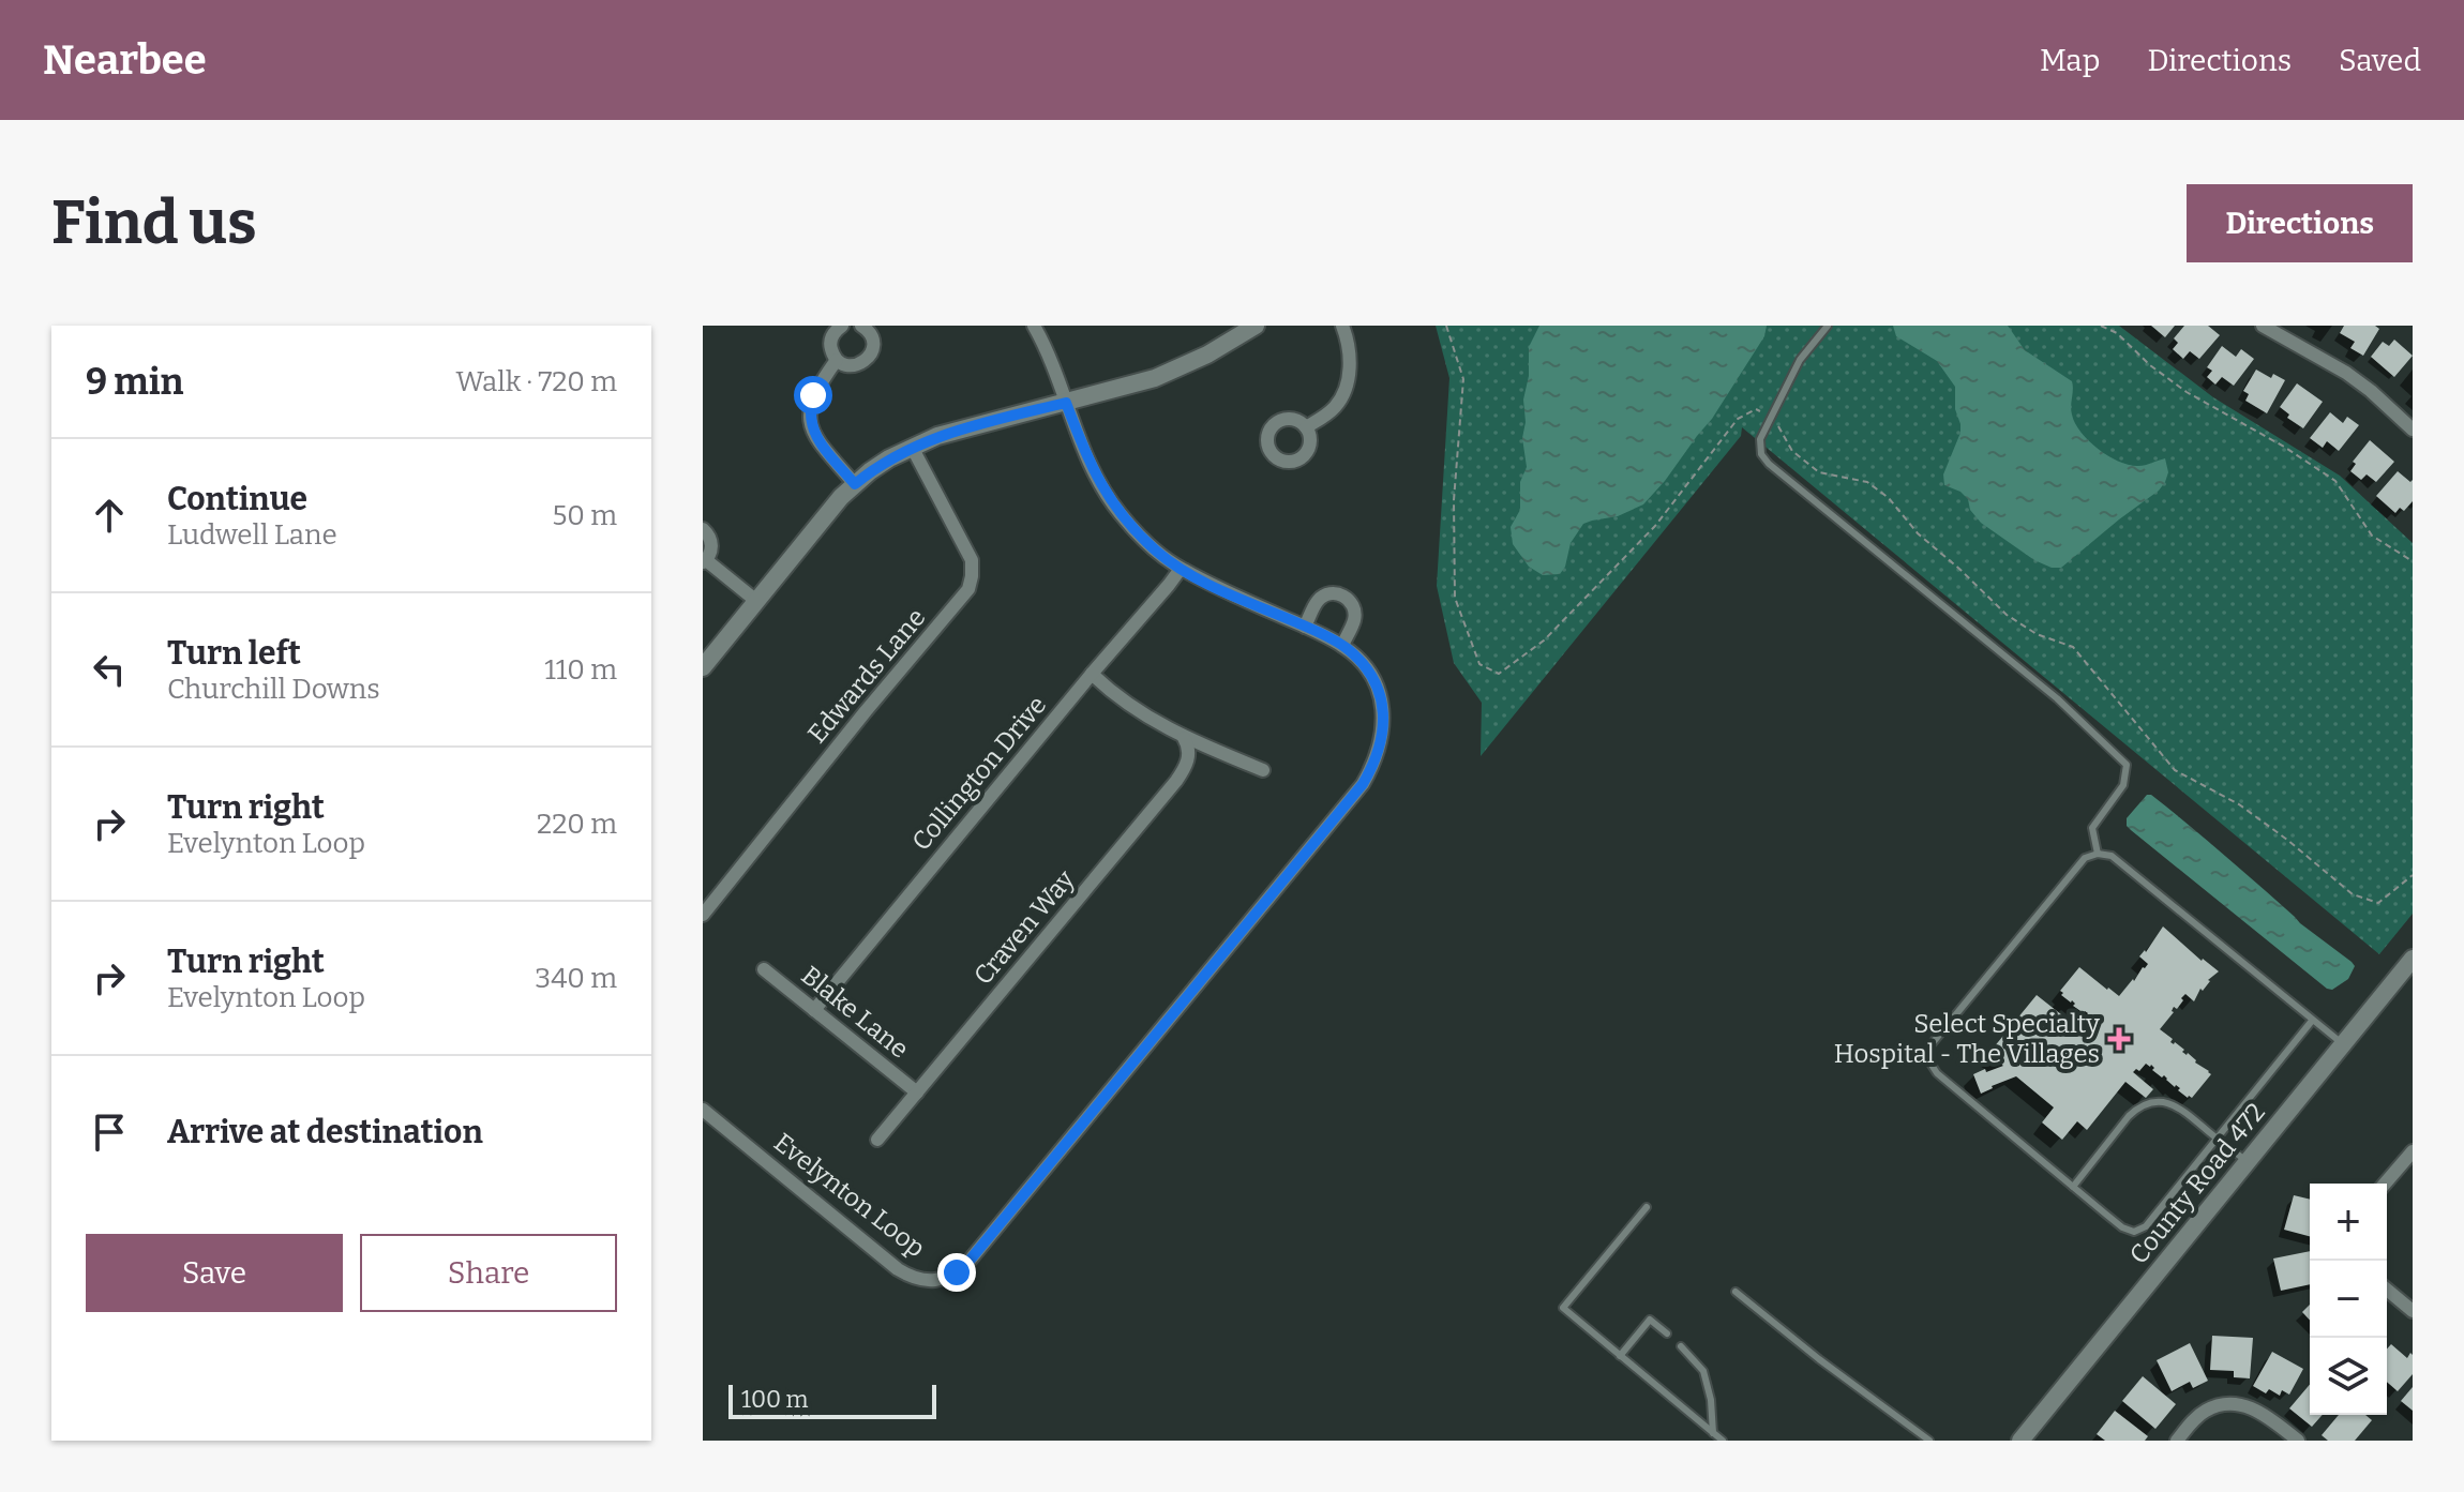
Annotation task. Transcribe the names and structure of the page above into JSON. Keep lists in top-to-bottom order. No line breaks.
{"streets":{"street":["Edwards Lane","Collington Drive","Craven Way","Blake Lane","County Road 472","Evelynton Loop"]},"crossings":[["Collington Drive","Blake Lane"],["Collington Drive","Evelynton Loop"],["Craven Way","Blake Lane"]],"places":{"health":["Select Specialty Hospital - The Villages"]},"scale_bar":"100 m","page":{"header":"Nearbee","nav":["Map","Directions","Saved"],"buttons":["Directions",["Save","Share"]],"title":"Find us","heading":["9 min","Walk · 720 m"],"list":[["Continue","Ludwell Lane","50 m"],["Turn left","Churchill Downs","110 m"],["Turn right","Evelynton Loop","220 m"],["Turn right","Evelynton Loop","340 m"],"Arrive at destination"],"map_buttons":["+","−"],"scale":"100 m"}}
